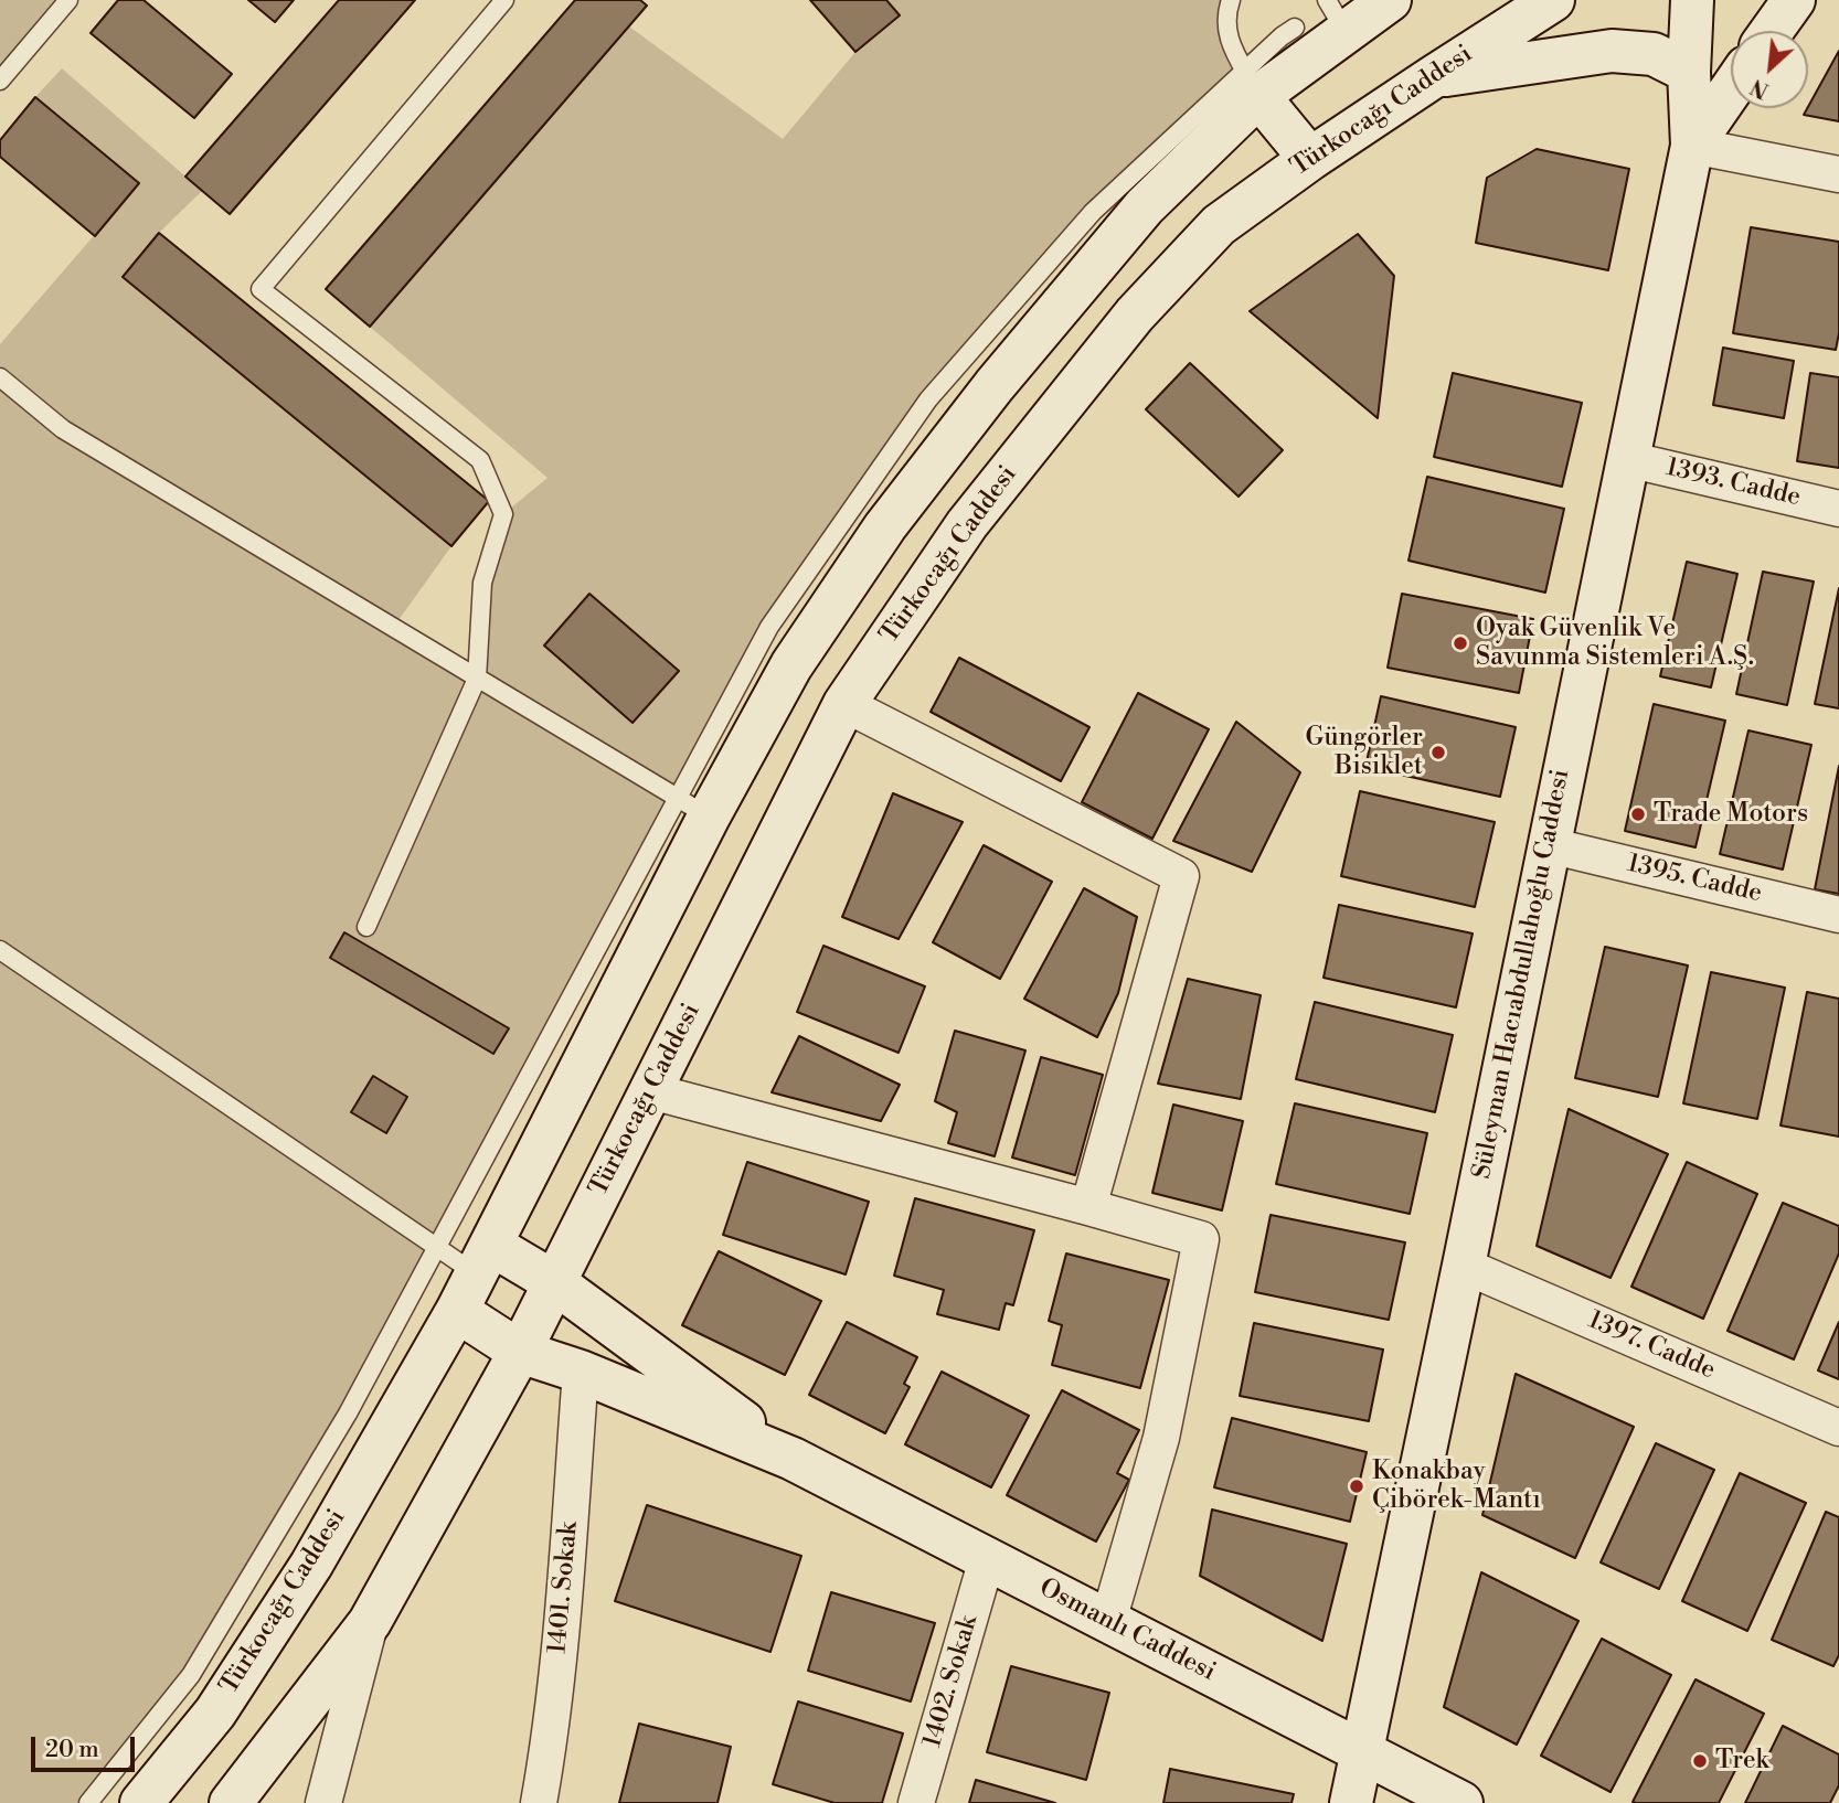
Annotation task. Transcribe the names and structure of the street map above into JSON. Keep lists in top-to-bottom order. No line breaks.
{"streets":{"main road":["Türkocağı Caddesi","Süleyman Hacıabdullahoğlu Caddesi","Osmanlı Caddesi"],"street":["1393. Cadde","1395. Cadde","1397. Cadde","1401. Sokak","1402. Sokak"]},"crossings":[["Türkocağı Caddesi","Osmanlı Caddesi"],["1393. Cadde","Süleyman Hacıabdullahoğlu Caddesi"],["1395. Cadde","Süleyman Hacıabdullahoğlu Caddesi"],["Süleyman Hacıabdullahoğlu Caddesi","1397. Cadde"],["Süleyman Hacıabdullahoğlu Caddesi","Osmanlı Caddesi"],["1401. Sokak","Osmanlı Caddesi"],["Osmanlı Caddesi","1402. Sokak"]],"places":["Oyak Güvenlik Ve Savunma Sistemleri A.Ş.","Güngörler Bisiklet","Trade Motors","Konakbay Çibörek-Mantı","Trek"],"scale_bar":"20 m","north":"bottom left"}
